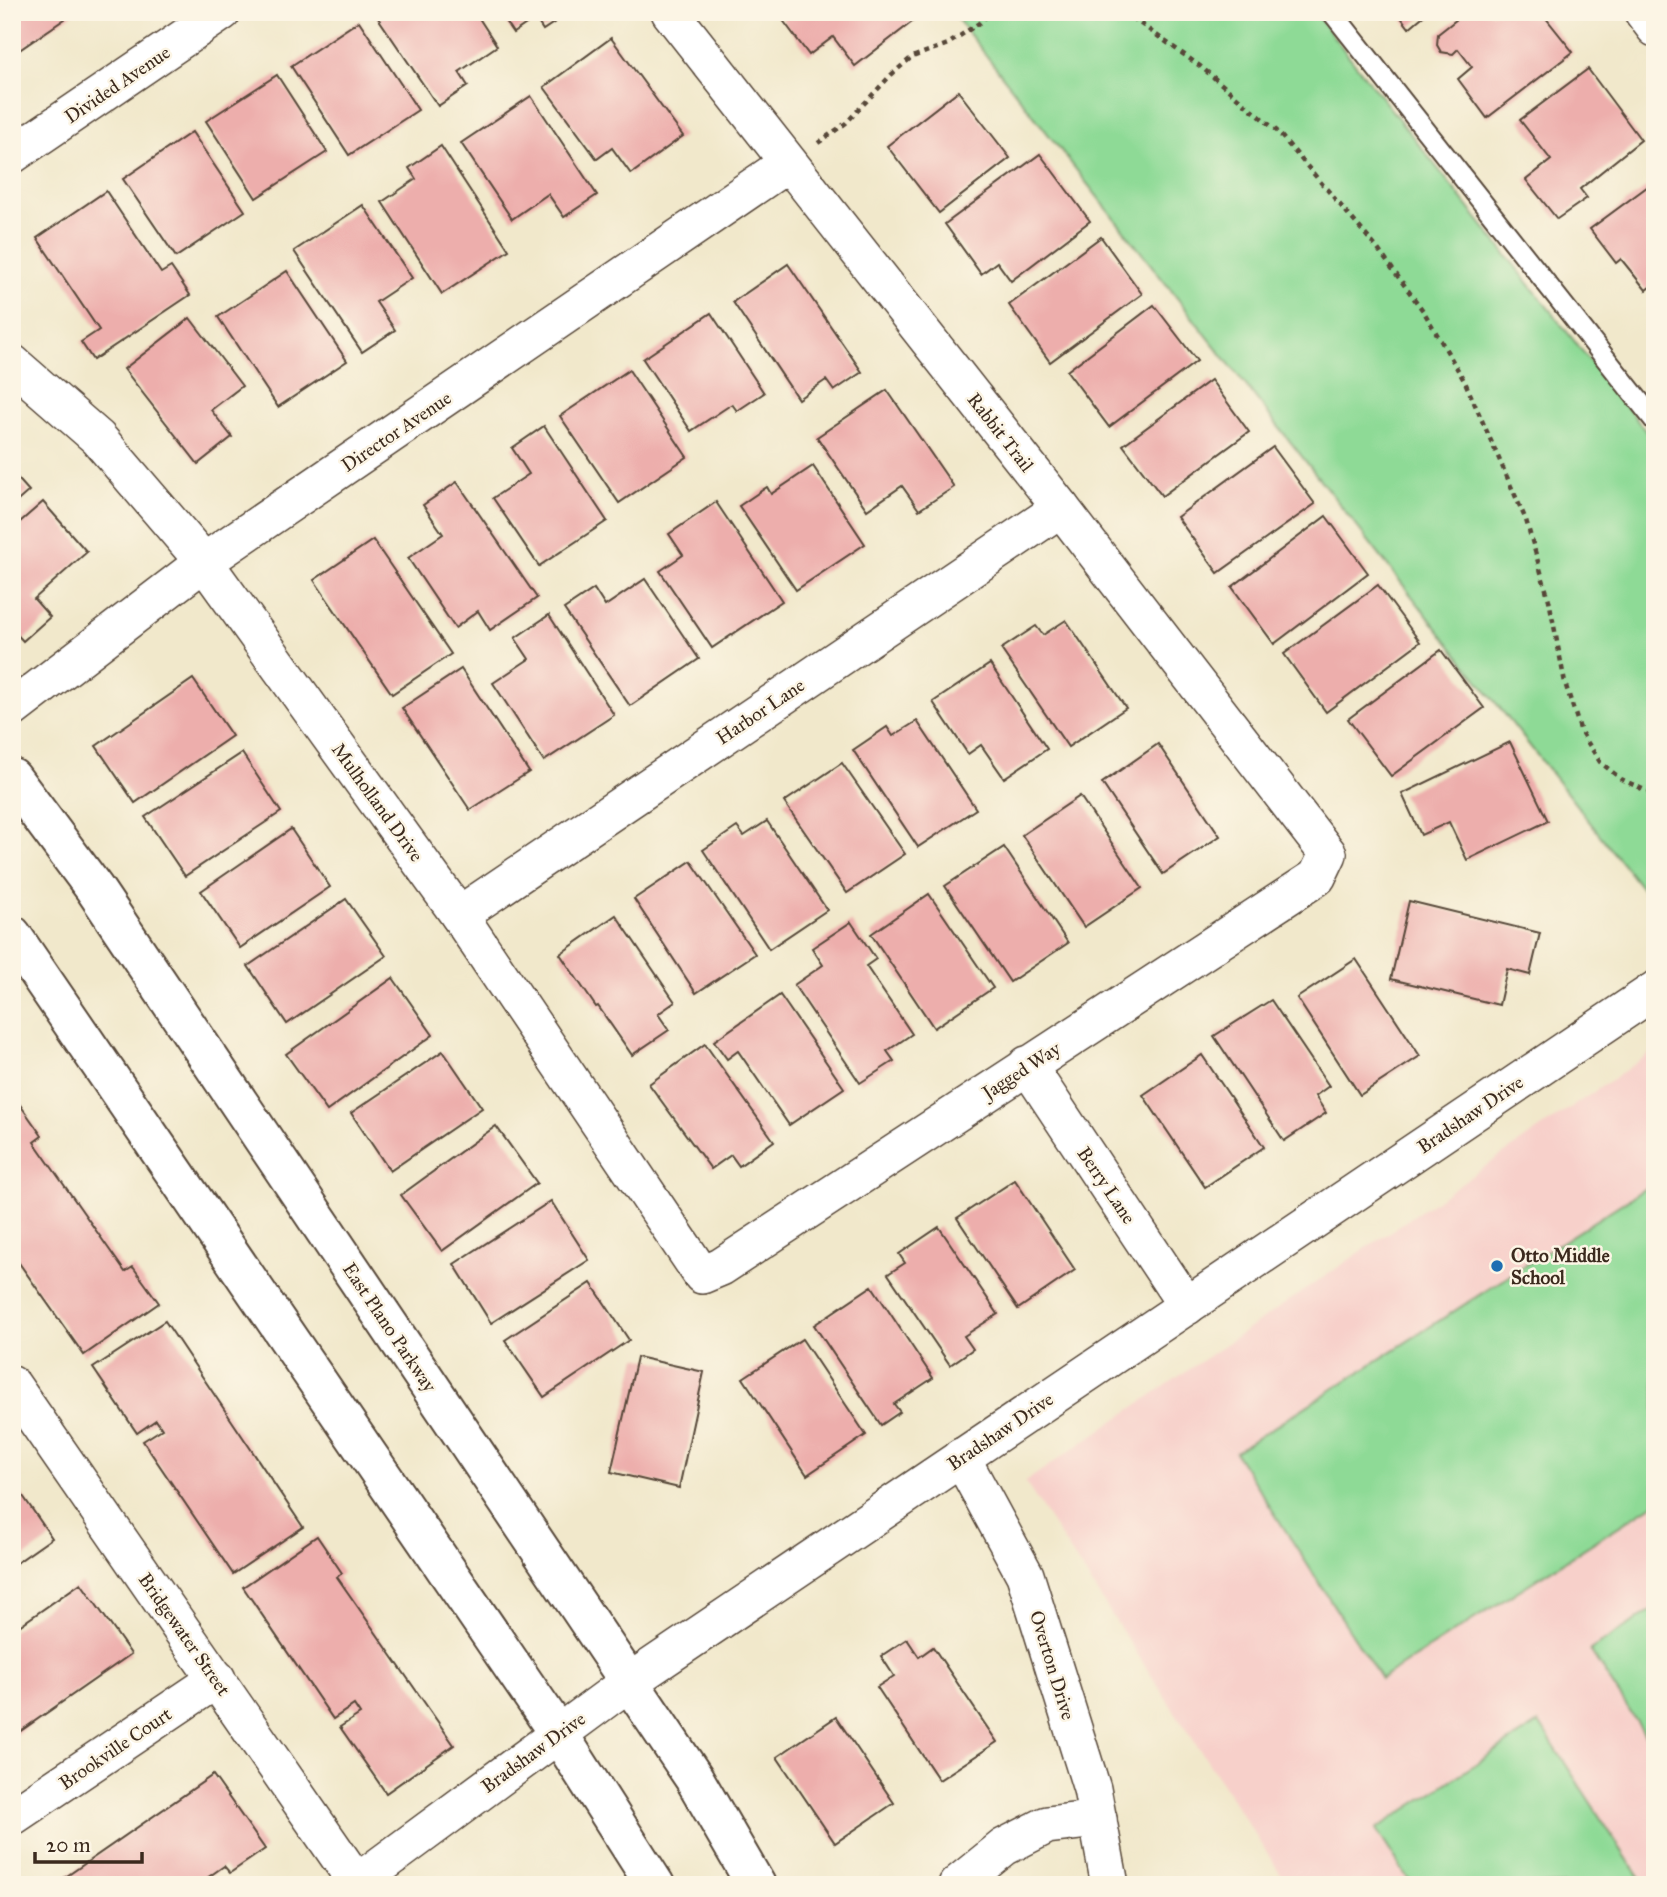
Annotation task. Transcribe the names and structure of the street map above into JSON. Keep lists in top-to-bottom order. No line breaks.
{"streets":{"main road":["East Plano Parkway"],"street":["Divided Avenue","Director Avenue","Rabbit Trail","Harbor Lane","Mulholland Drive","Jagged Way","Bradshaw Drive","Berry Lane","Bridgewater Street","Overton Drive","Brookville Court"]},"crossings":[["Director Avenue","Rabbit Trail"],["Director Avenue","Mulholland Drive"],["Rabbit Trail","Harbor Lane"],["Rabbit Trail","Jagged Way"],["Harbor Lane","Mulholland Drive"],["Mulholland Drive","Jagged Way"],["Jagged Way","Berry Lane"],["Bradshaw Drive","Berry Lane"],["Bradshaw Drive","East Plano Parkway"],["Bradshaw Drive","Bridgewater Street"],["Bradshaw Drive","Overton Drive"],["Bridgewater Street","Brookville Court"]],"places":["Otto Middle School"],"scale_bar":"20 m"}
